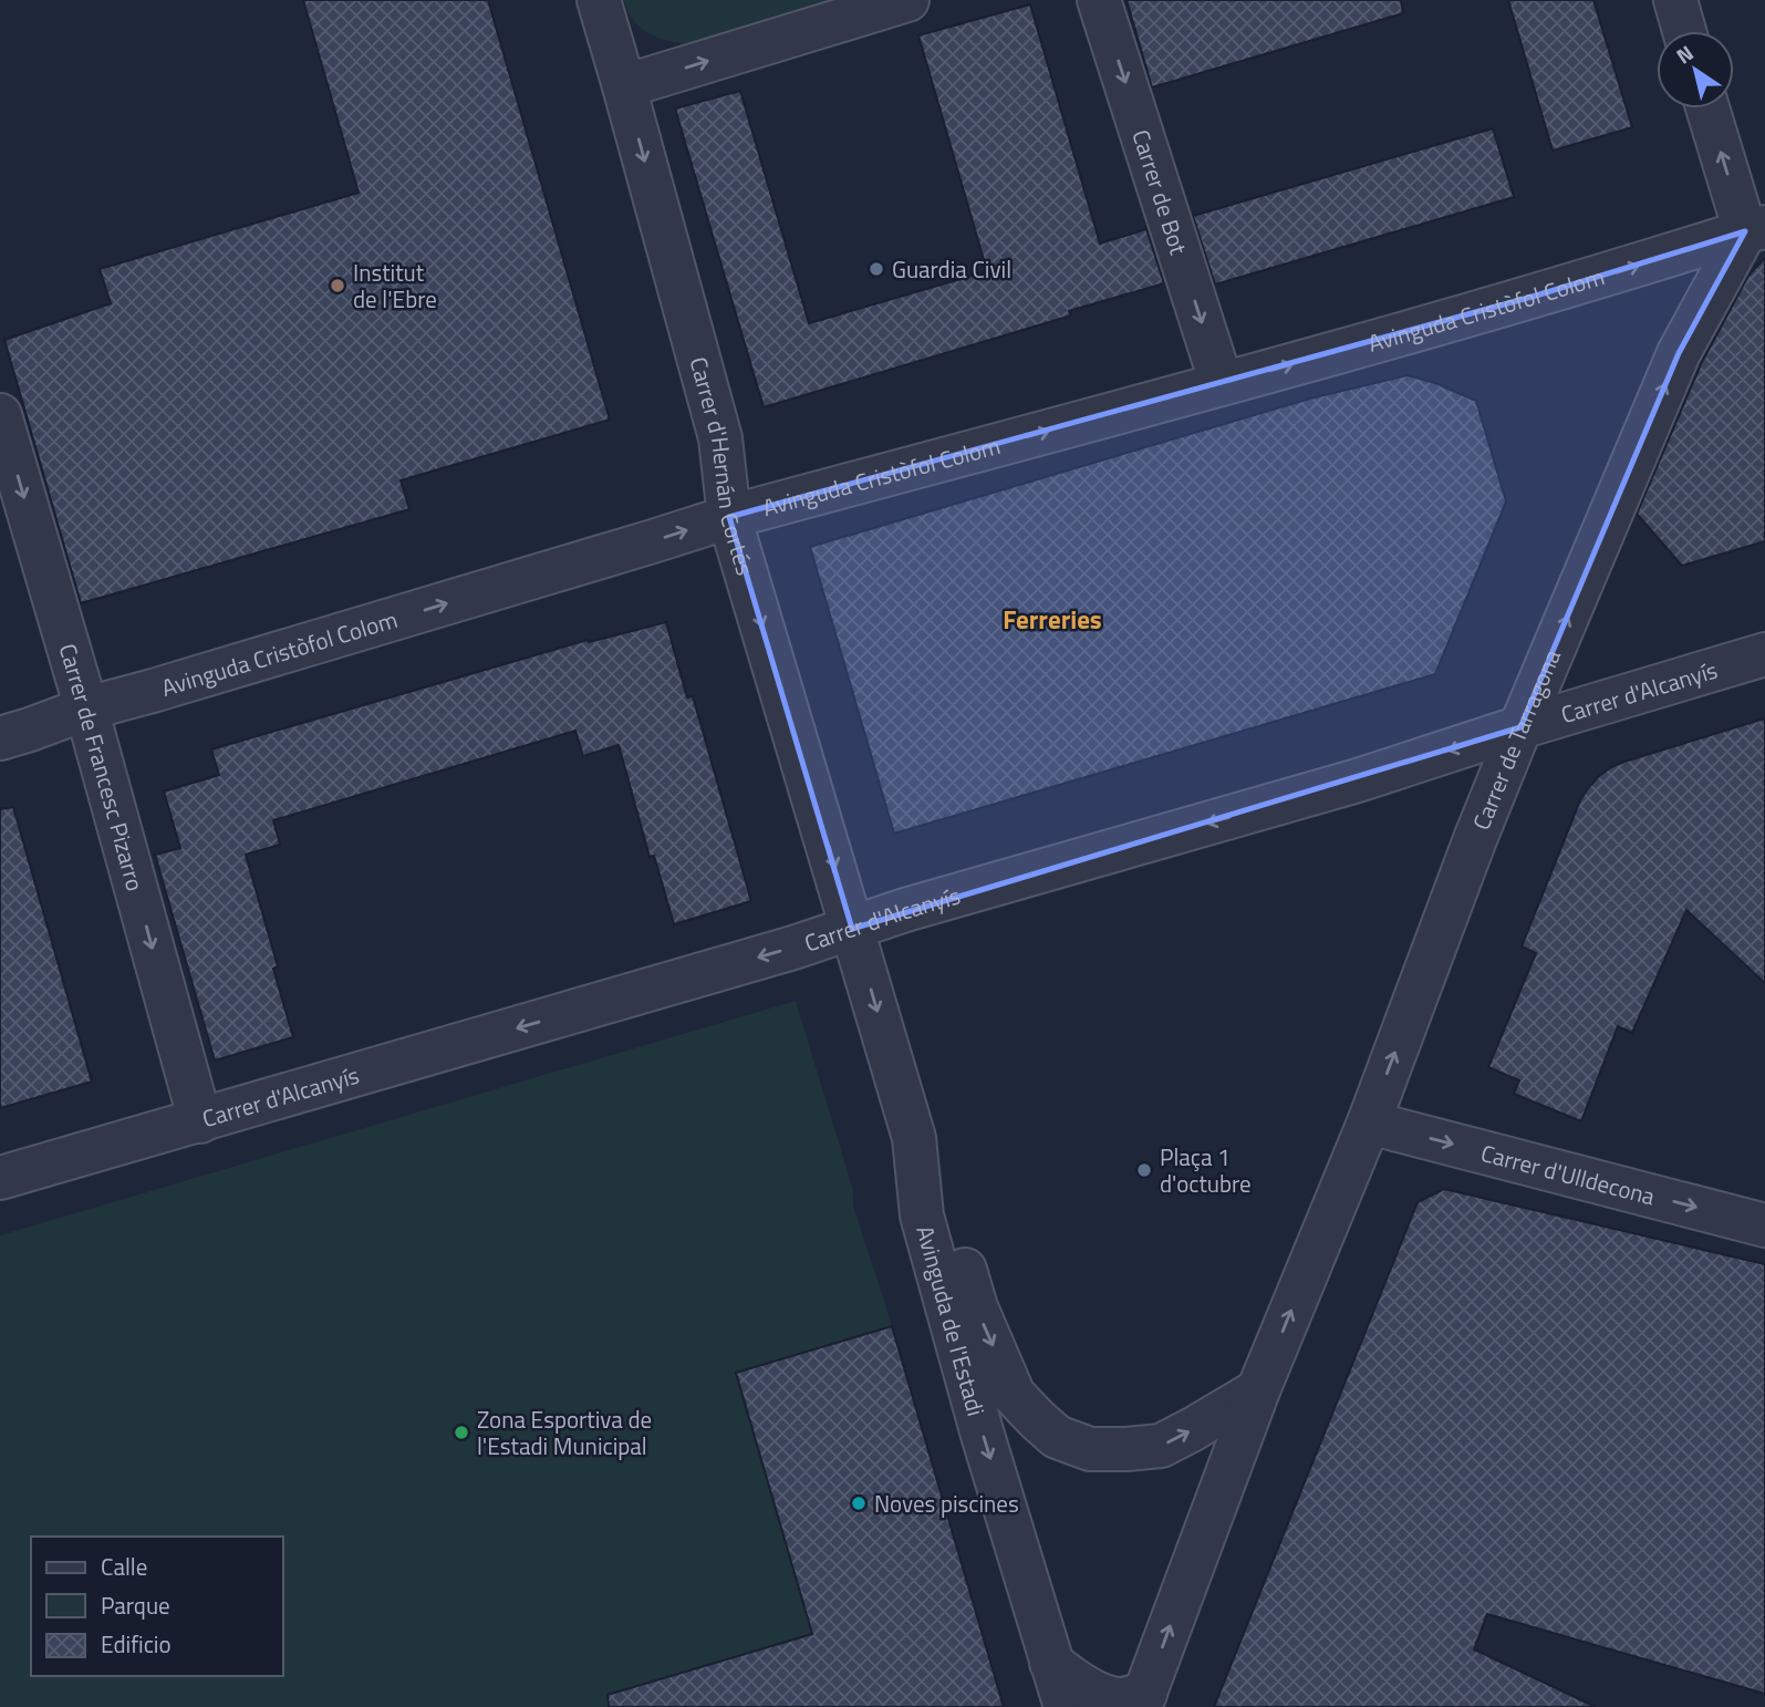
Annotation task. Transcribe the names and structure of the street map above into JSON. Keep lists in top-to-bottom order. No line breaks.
{"streets":{"street":["Carrer de Bot","Avinguda Cristòfol Colom","Carrer d'Hernán Cortés","Carrer d'Alcanyís","Carrer de Tarragona","Carrer de Francesc Pizarro","Carrer d'Ulldecona","Avinguda de l'Estadi"]},"crossings":[["Carrer de Bot","Avinguda Cristòfol Colom"],["Avinguda Cristòfol Colom","Carrer d'Hernán Cortés"],["Avinguda Cristòfol Colom","Carrer de Tarragona"],["Avinguda Cristòfol Colom","Carrer de Francesc Pizarro"],["Carrer d'Hernán Cortés","Carrer d'Alcanyís"],["Carrer d'Hernán Cortés","Avinguda de l'Estadi"],["Carrer d'Alcanyís","Carrer de Tarragona"],["Carrer d'Alcanyís","Carrer de Francesc Pizarro"],["Carrer d'Alcanyís","Avinguda de l'Estadi"],["Carrer de Tarragona","Carrer d'Ulldecona"]],"one_way":["Carrer de Bot","Avinguda Cristòfol Colom","Carrer d'Hernán Cortés","Carrer d'Alcanyís","Carrer de Tarragona","Carrer de Francesc Pizarro","Carrer d'Ulldecona","Avinguda de l'Estadi"],"districts":["Ferreries"],"places":["Guardia Civil","Institut de l'Ebre","Plaça 1 d'octubre","Zona Esportiva de l'Estadi Municipal","Noves piscines"],"legend":["Calle","Parque","Edificio"],"north":"top left"}
